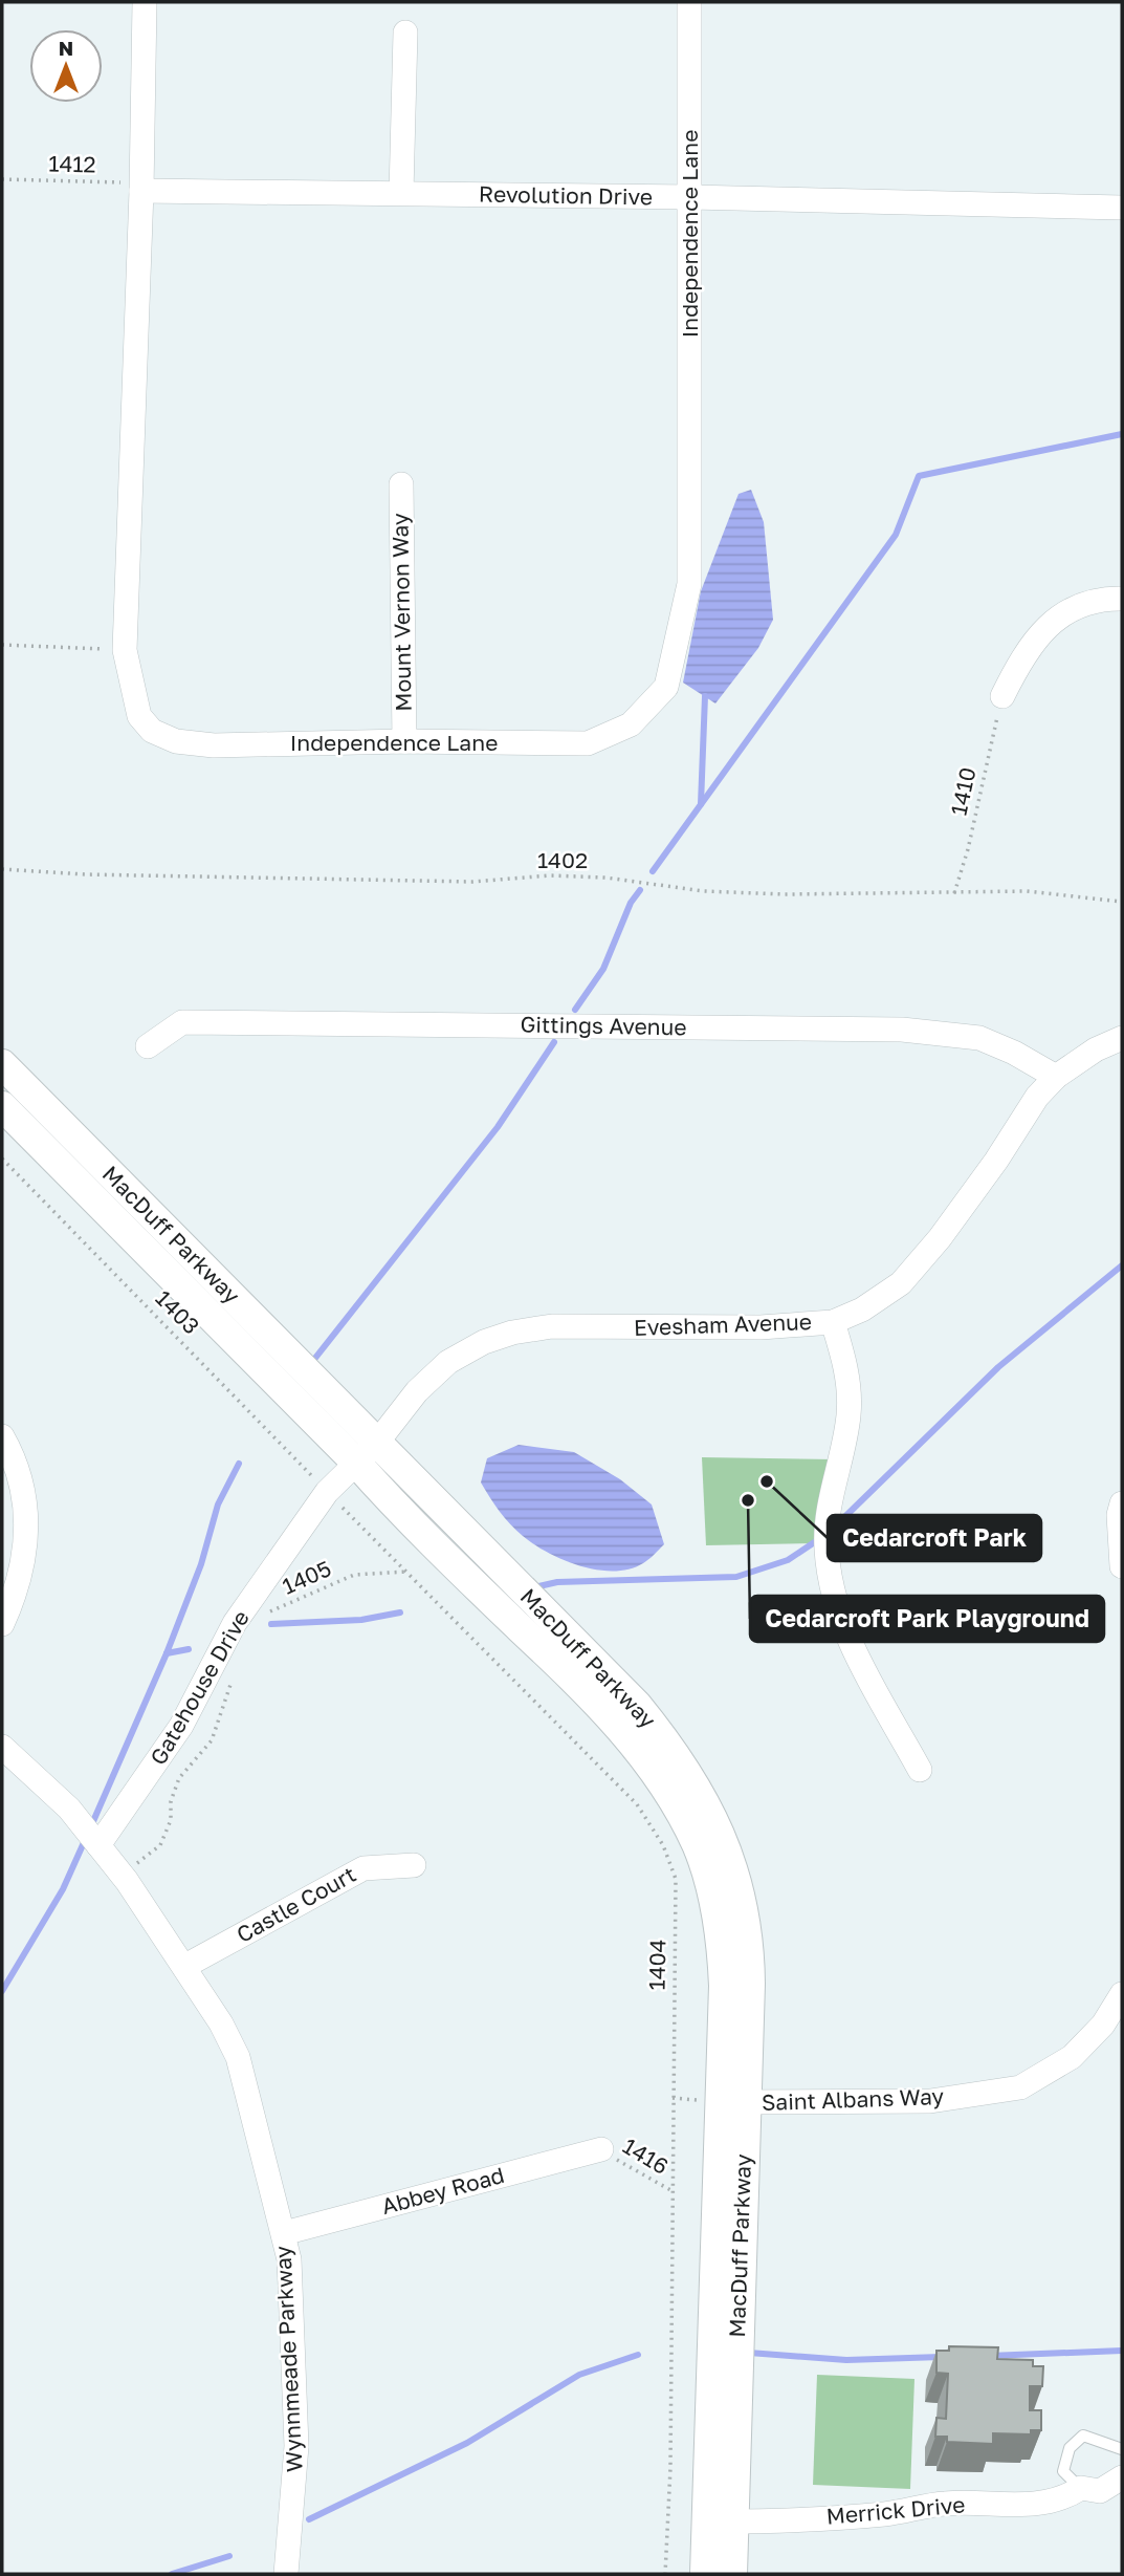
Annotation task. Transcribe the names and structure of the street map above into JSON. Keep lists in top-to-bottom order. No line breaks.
{"streets":{"street":["Revolution Drive","Independence Lane","Mount Vernon Way","Gittings Avenue","MacDuff Parkway","Evesham Avenue","Gatehouse Drive","Castle Court","Saint Albans Way","Abbey Road","Wynnmeade Parkway","Merrick Drive"],"path":["1412","1410","1402","1403","1405","1404","1416"]},"crossings":[["1412","Revolution Drive"],["1412","Independence Lane"],["Revolution Drive","Independence Lane"],["Independence Lane","Mount Vernon Way"],["1410","1402"],["Gittings Avenue","Evesham Avenue"],["MacDuff Parkway","Evesham Avenue"],["MacDuff Parkway","Gatehouse Drive"],["MacDuff Parkway","Saint Albans Way"],["MacDuff Parkway","Merrick Drive"],["1403","Gatehouse Drive"],["1403","1404"],["Evesham Avenue","Gatehouse Drive"],["1405","1404"],["Gatehouse Drive","1404"],["Gatehouse Drive","Wynnmeade Parkway"],["Castle Court","Wynnmeade Parkway"],["1404","1416"],["1416","Abbey Road"],["Abbey Road","Wynnmeade Parkway"]],"places":["Cedarcroft Park","Cedarcroft Park Playground"],"north":"top"}
